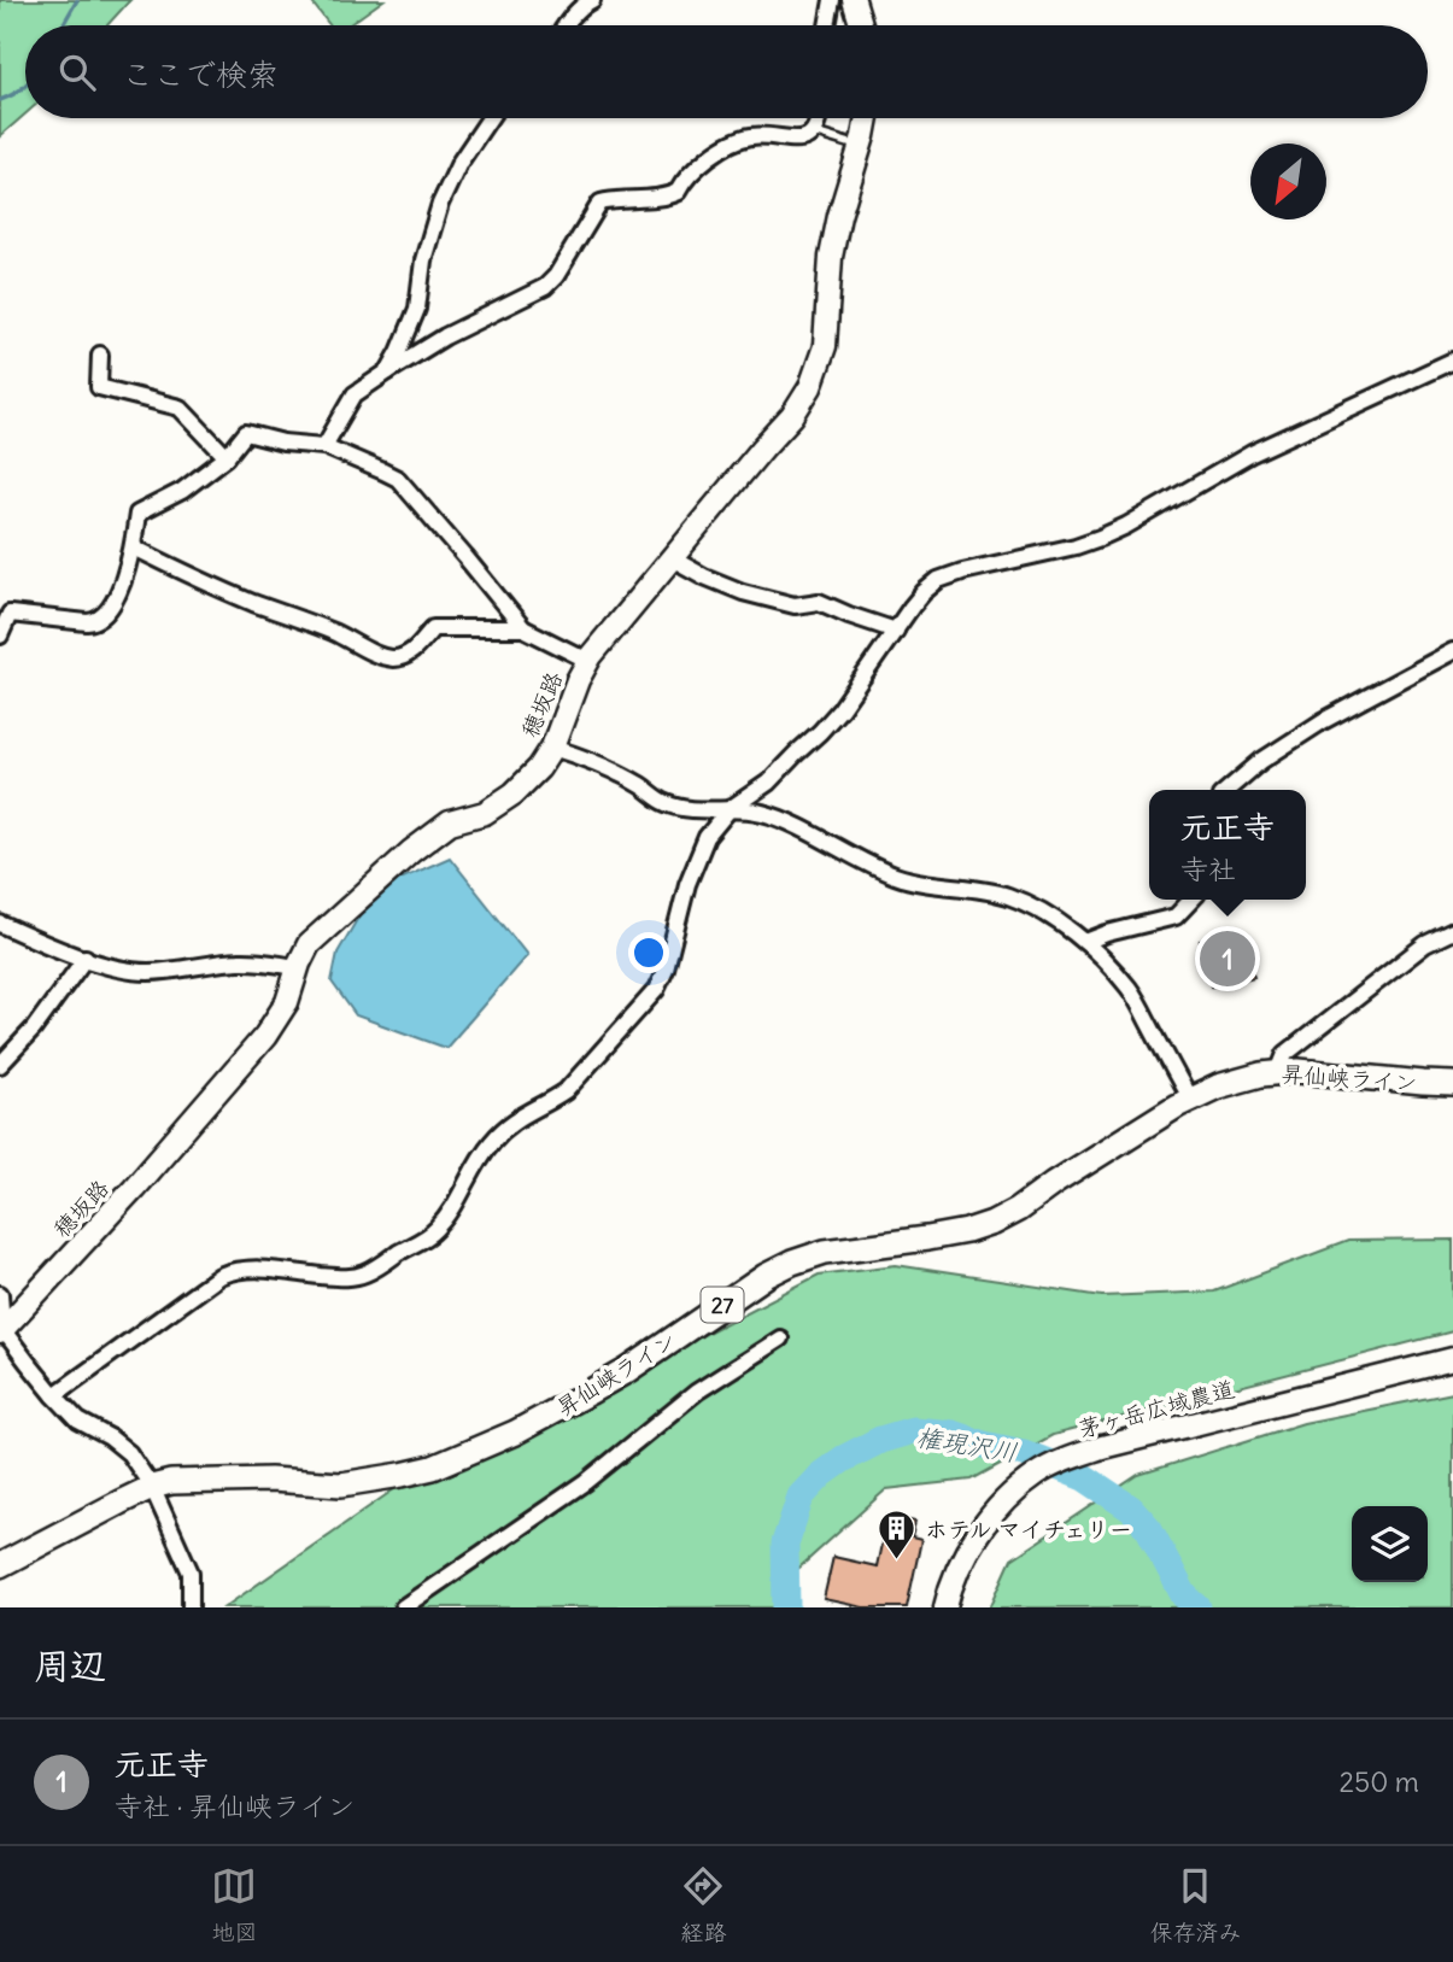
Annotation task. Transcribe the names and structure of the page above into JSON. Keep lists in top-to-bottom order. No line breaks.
{"streets":{"main road":["穂坂路","昇仙峡ライン","27","茅ヶ岳広域農道"]},"water":["権現沢川"],"places":{"building":["ホテル マイチェリー"]},"north":"bottom left","page":{"search":"ここで検索","popup":["元正寺","寺社"],"pins":"1","heading":"周辺","list":[{"mark":"1","name":"元正寺","note":"寺社 · 昇仙峡ライン","value":"250 m"}],"nav":["地図","経路","保存済み"]}}
